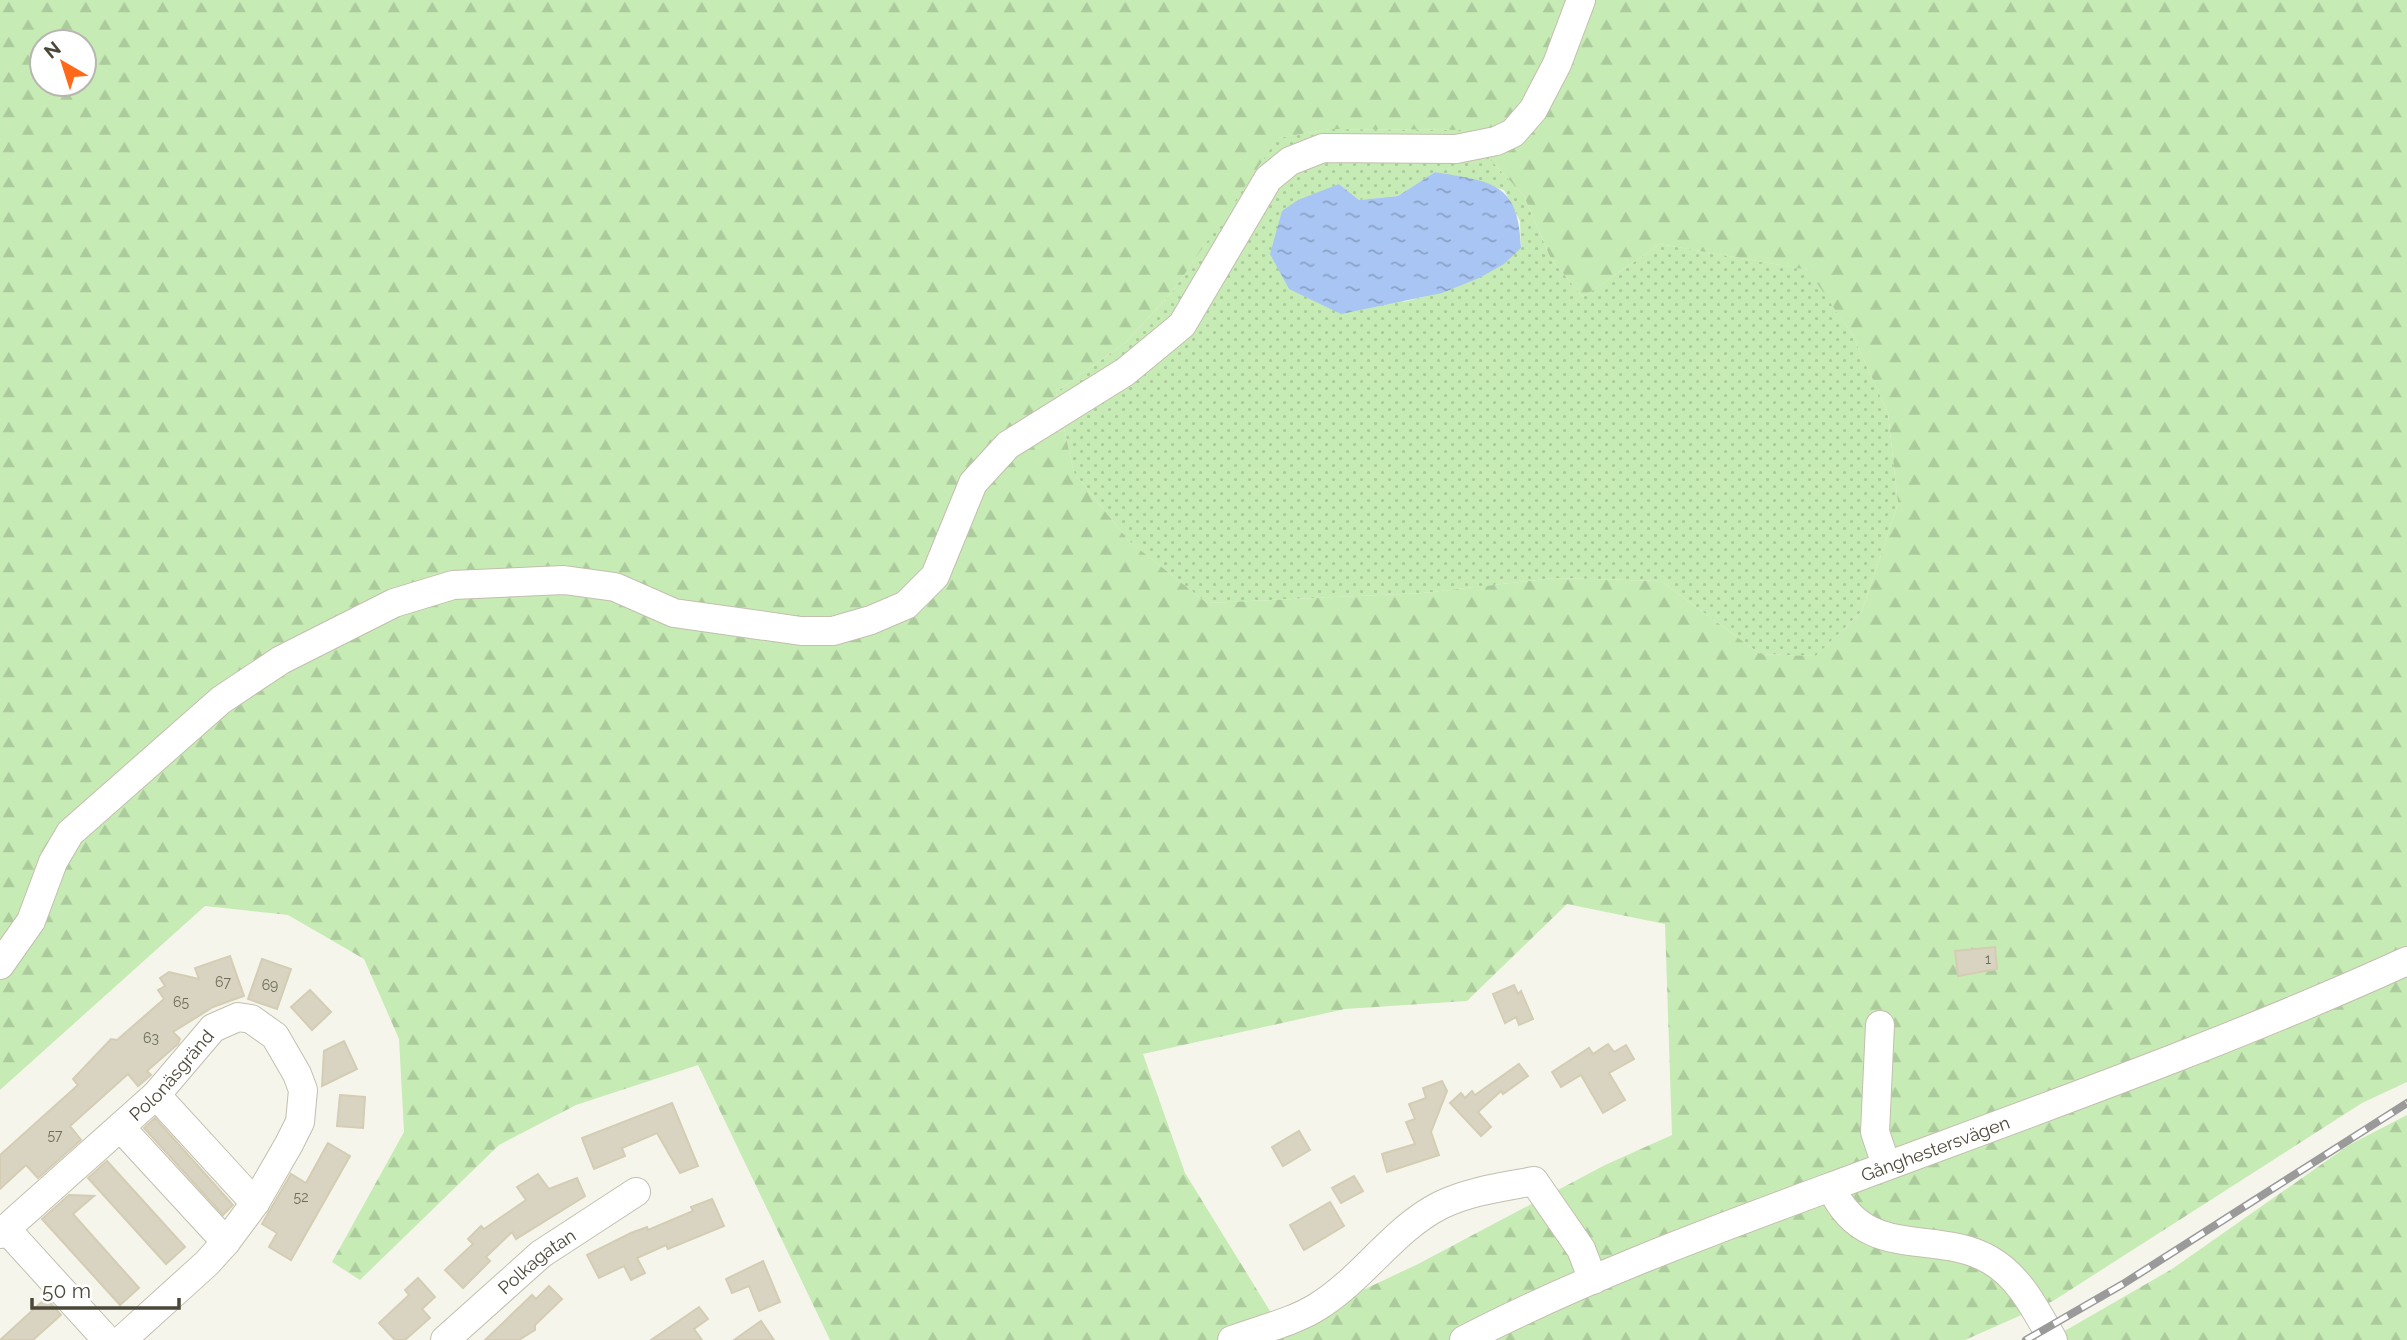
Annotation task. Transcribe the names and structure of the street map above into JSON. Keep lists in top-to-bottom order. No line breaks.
{"streets":{"street":["Polonäsgränd","Gånghestersvägen","Polkagatan"]},"house_numbers":["1","67","69","65","63","57","52"],"scale_bar":"50 m","north":"top left"}
